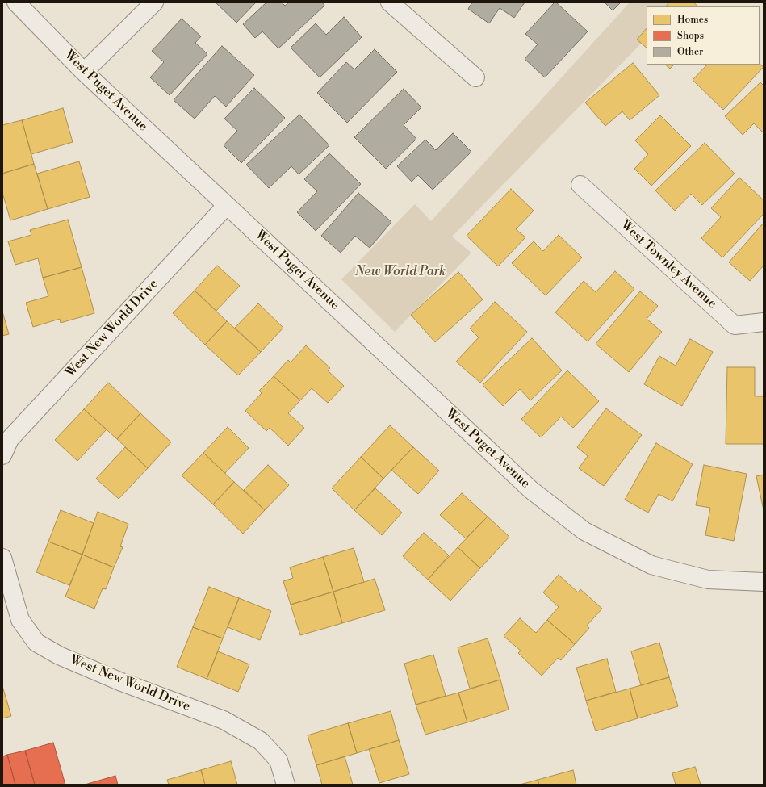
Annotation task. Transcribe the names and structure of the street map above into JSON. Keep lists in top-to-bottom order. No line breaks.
{"streets":{"street":["West Puget Avenue","West Townley Avenue","West New World Drive"]},"crossings":[["West Puget Avenue","West New World Drive"]],"parks":["New World Park"],"legend":["Homes","Shops","Other"]}
